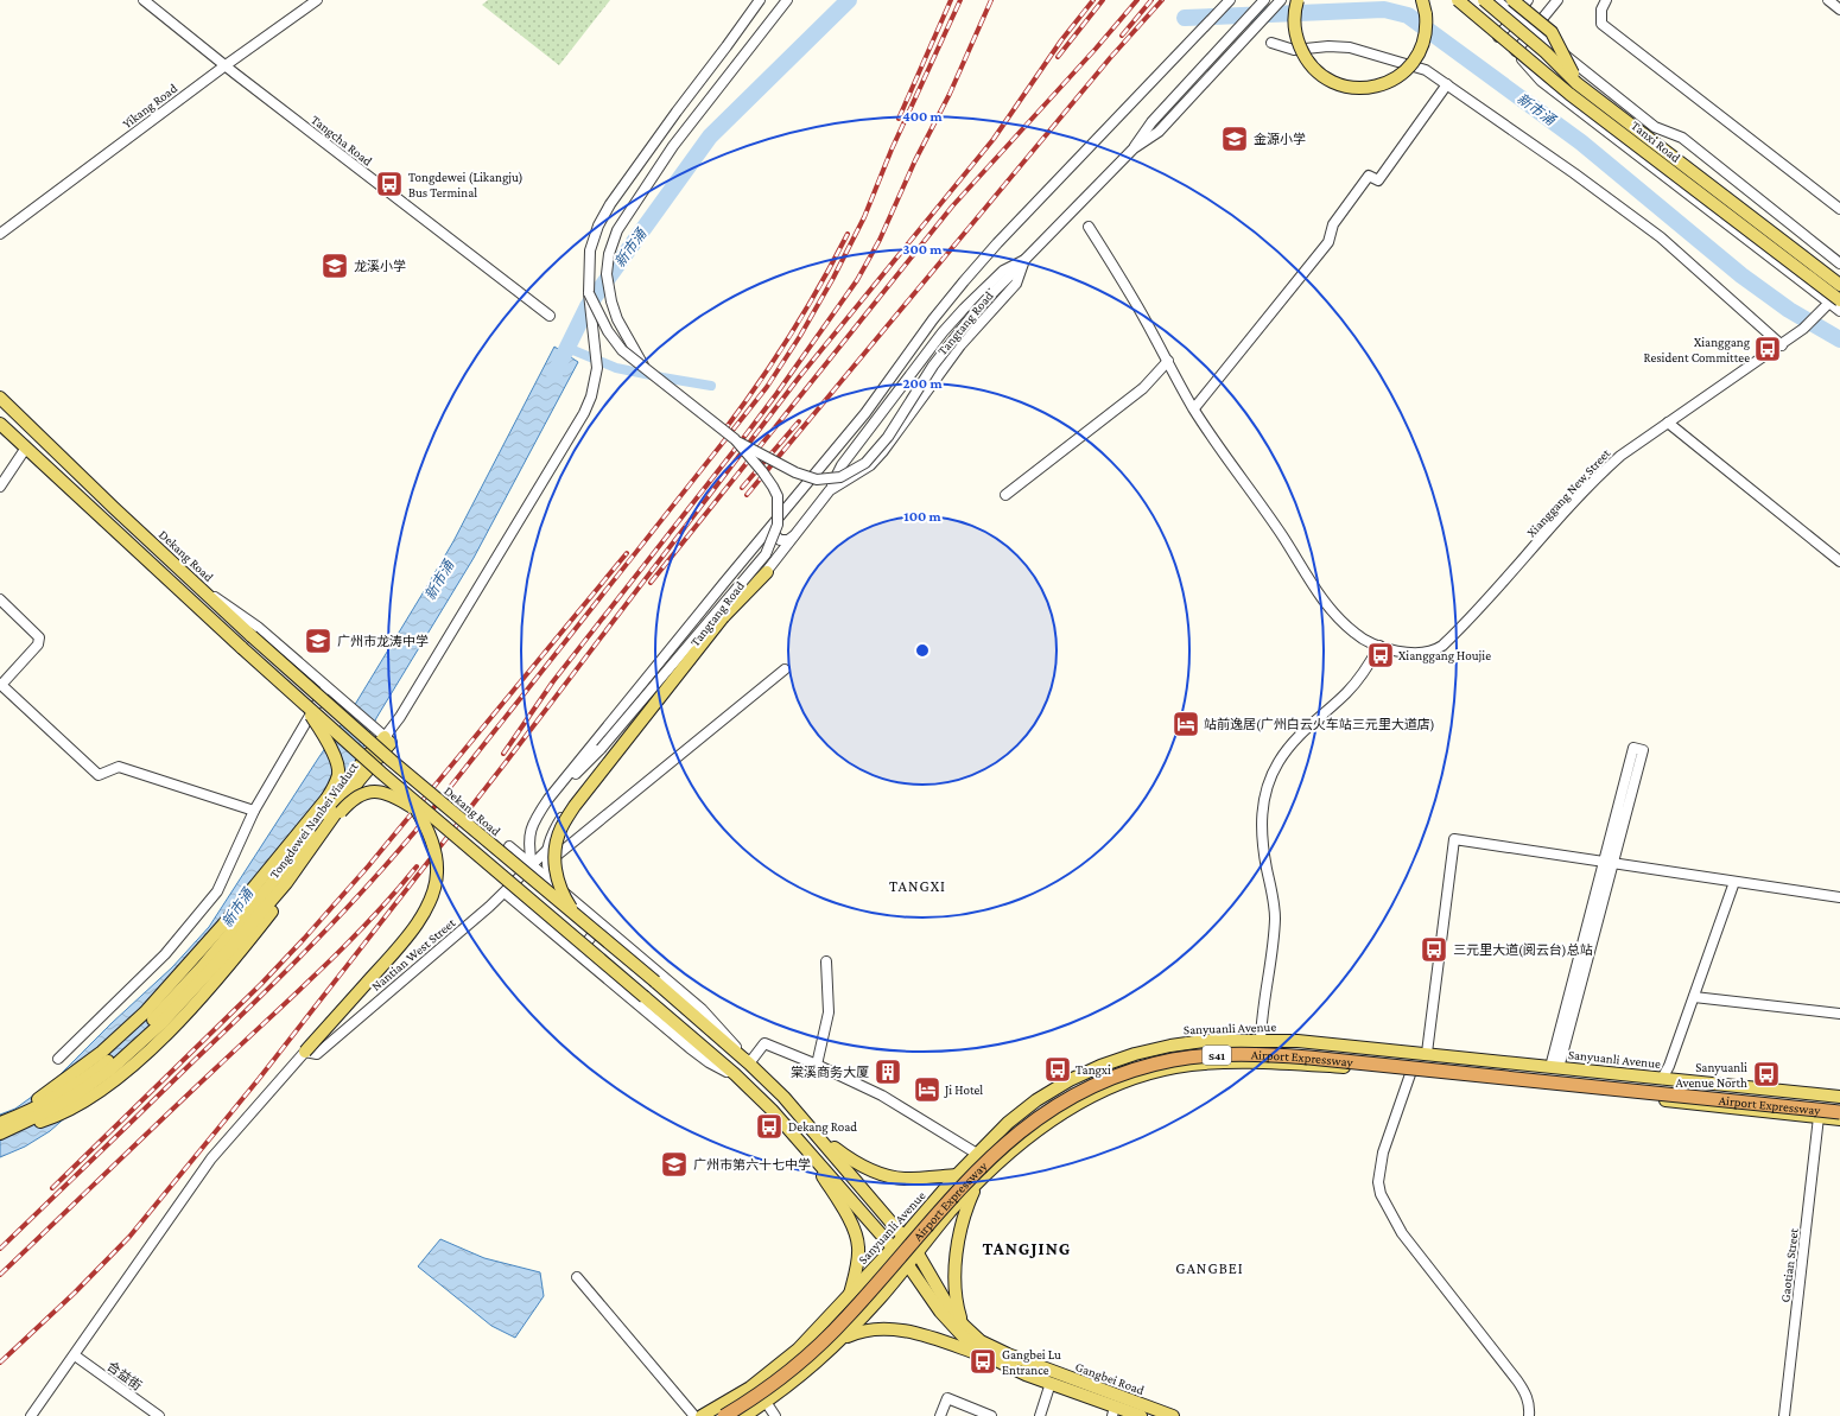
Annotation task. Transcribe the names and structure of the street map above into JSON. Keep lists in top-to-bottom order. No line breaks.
{"streets":{"highway":["S41","Airport Expressway"],"main road":["Tanxi Road","Dekang Road","Tongdewei Nanbei Viaduct","Sanyuanli Avenue","Gangbei Road"],"street":["Yikang Road","Tangcha Road","Tangtang Road","Xianggang New Street","Nantian West Street","Gaotian Street","合益街"]},"crossings":[["Yikang Road","Tangcha Road"],["Tanxi Road","Xianggang New Street"],["Tangtang Road","Nantian West Street"],["Dekang Road","Sanyuanli Avenue"],["Dekang Road","Gangbei Road"]],"districts":["TANGXI","TANGJING","GANGBEI"],"water":["新市涌"],"places":{"school or university":["金源小学","龙溪小学","广州市龙涛中学","广州市第六十七中学"],"bus stop":["Tongdewei (Likangju) Bus Terminal","Xianggang Resident Committee","Xianggang Houjie","三元里大道(阅云台)总站","Tangxi","Sanyuanli Avenue North","Dekang Road","Gangbei Lu Entrance"],"hotel":["站前逸居(广州白云火车站三元里大道店)","Ji Hotel"],"building":["棠溪商务大厦"]},"rings":["400 m","300 m","200 m","100 m"]}
